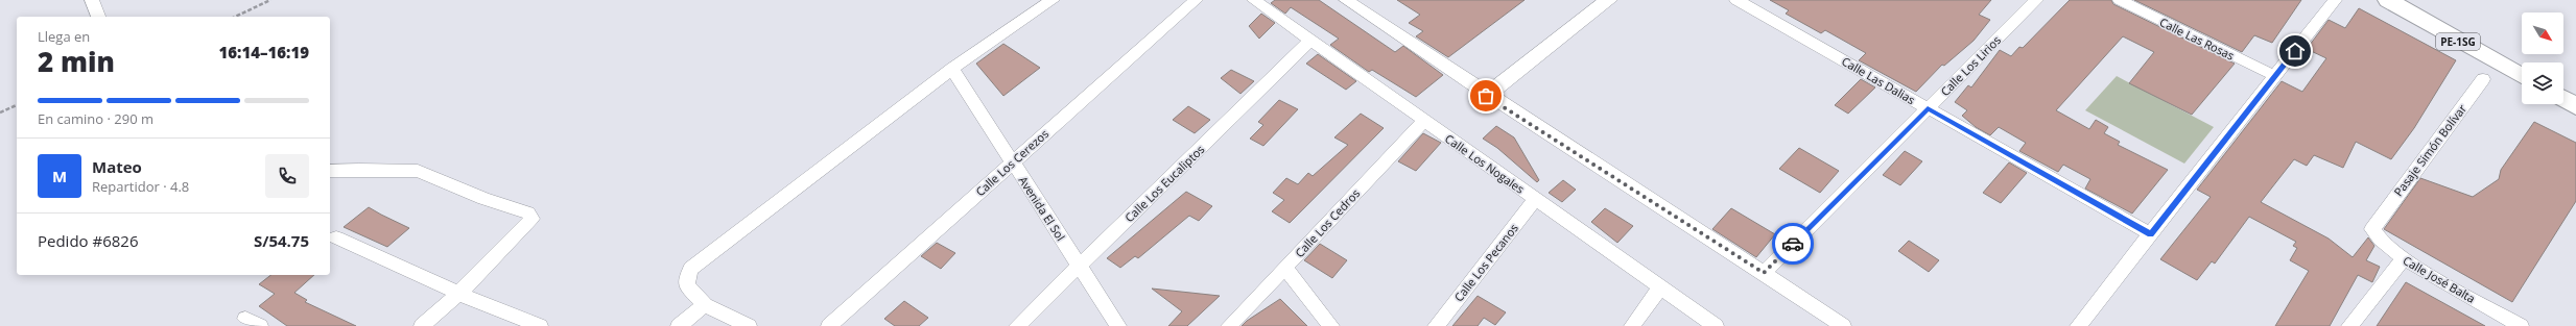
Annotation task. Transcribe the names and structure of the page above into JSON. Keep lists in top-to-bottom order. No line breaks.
{"streets":{"main road":["PE-1SG"],"street":["Calle Las Rosas","Calle Los Lirios","Calle Las Dalias","Pasaje Simón Bolívar","Calle Los Cerezos","Calle Los Nogales","Calle Los Eucaliptos","Avenida El Sol","Calle Los Cedros","Calle Los Pecanos","Calle José Balta"]},"crossings":[["Calle Los Lirios","Calle Las Dalias"],["Pasaje Simón Bolívar","Calle José Balta"],["Calle Los Cerezos","Avenida El Sol"],["Calle Los Nogales","Calle Los Eucaliptos"],["Calle Los Nogales","Calle Los Cedros"],["Calle Los Nogales","Calle Los Pecanos"],["Calle Los Eucaliptos","Avenida El Sol"]],"north":"bottom right","page":{"heading":["2 min","Llega en","16:14–16:19"],"panel":["Mateo","Repartidor · 4.8","Pedido #6826","S/54.75"],"bar":"En camino · 290 m","round":"M"}}
